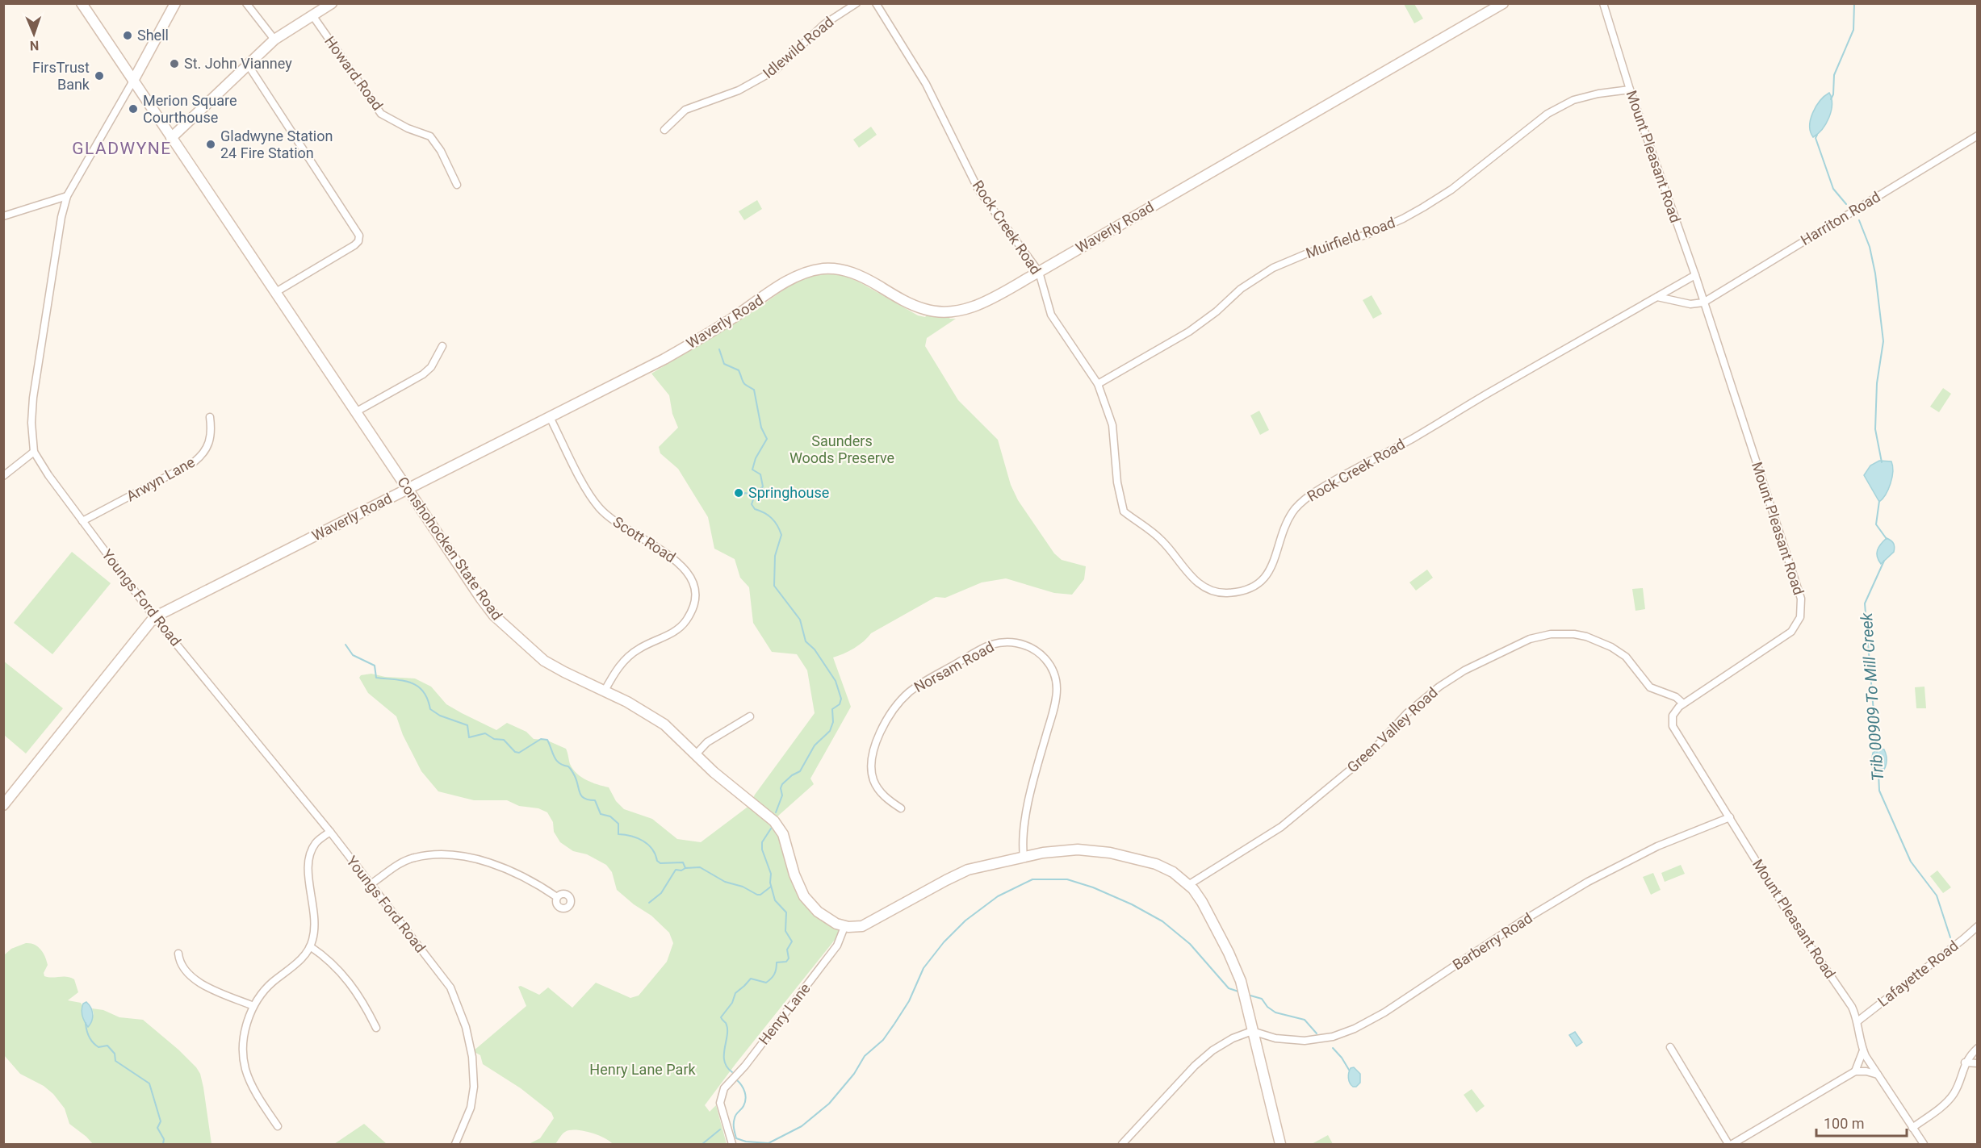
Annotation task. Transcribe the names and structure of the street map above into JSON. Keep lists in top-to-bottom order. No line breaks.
{"streets":{"street":["Idlewild Road","Howard Road","Mount Pleasant Road","Harriton Road","Rock Creek Road","Waverly Road","Muirfield Road","Arwyn Lane","Scott Road","Conshohocken State Road","Youngs Ford Road","Norsam Road","Green Valley Road","Barberry Road","Lafayette Road","Henry Lane"]},"crossings":[["Mount Pleasant Road","Harriton Road"],["Mount Pleasant Road","Rock Creek Road"],["Mount Pleasant Road","Muirfield Road"],["Mount Pleasant Road","Green Valley Road"],["Mount Pleasant Road","Barberry Road"],["Mount Pleasant Road","Lafayette Road"],["Rock Creek Road","Waverly Road"],["Rock Creek Road","Muirfield Road"],["Waverly Road","Scott Road"],["Waverly Road","Conshohocken State Road"],["Waverly Road","Youngs Ford Road"],["Arwyn Lane","Youngs Ford Road"],["Scott Road","Conshohocken State Road"],["Conshohocken State Road","Youngs Ford Road"],["Conshohocken State Road","Henry Lane"]],"districts":["GLADWYNE"],"water":["Trib 00909 To Mill Creek"],"parks":["Saunders Woods Preserve","Henry Lane Park"],"places":["Shell","St. John Vianney","FirsTrust Bank","Merion Square Courthouse","Gladwyne Station 24 Fire Station","Springhouse"],"scale_bar":"100 m","north":"bottom"}
